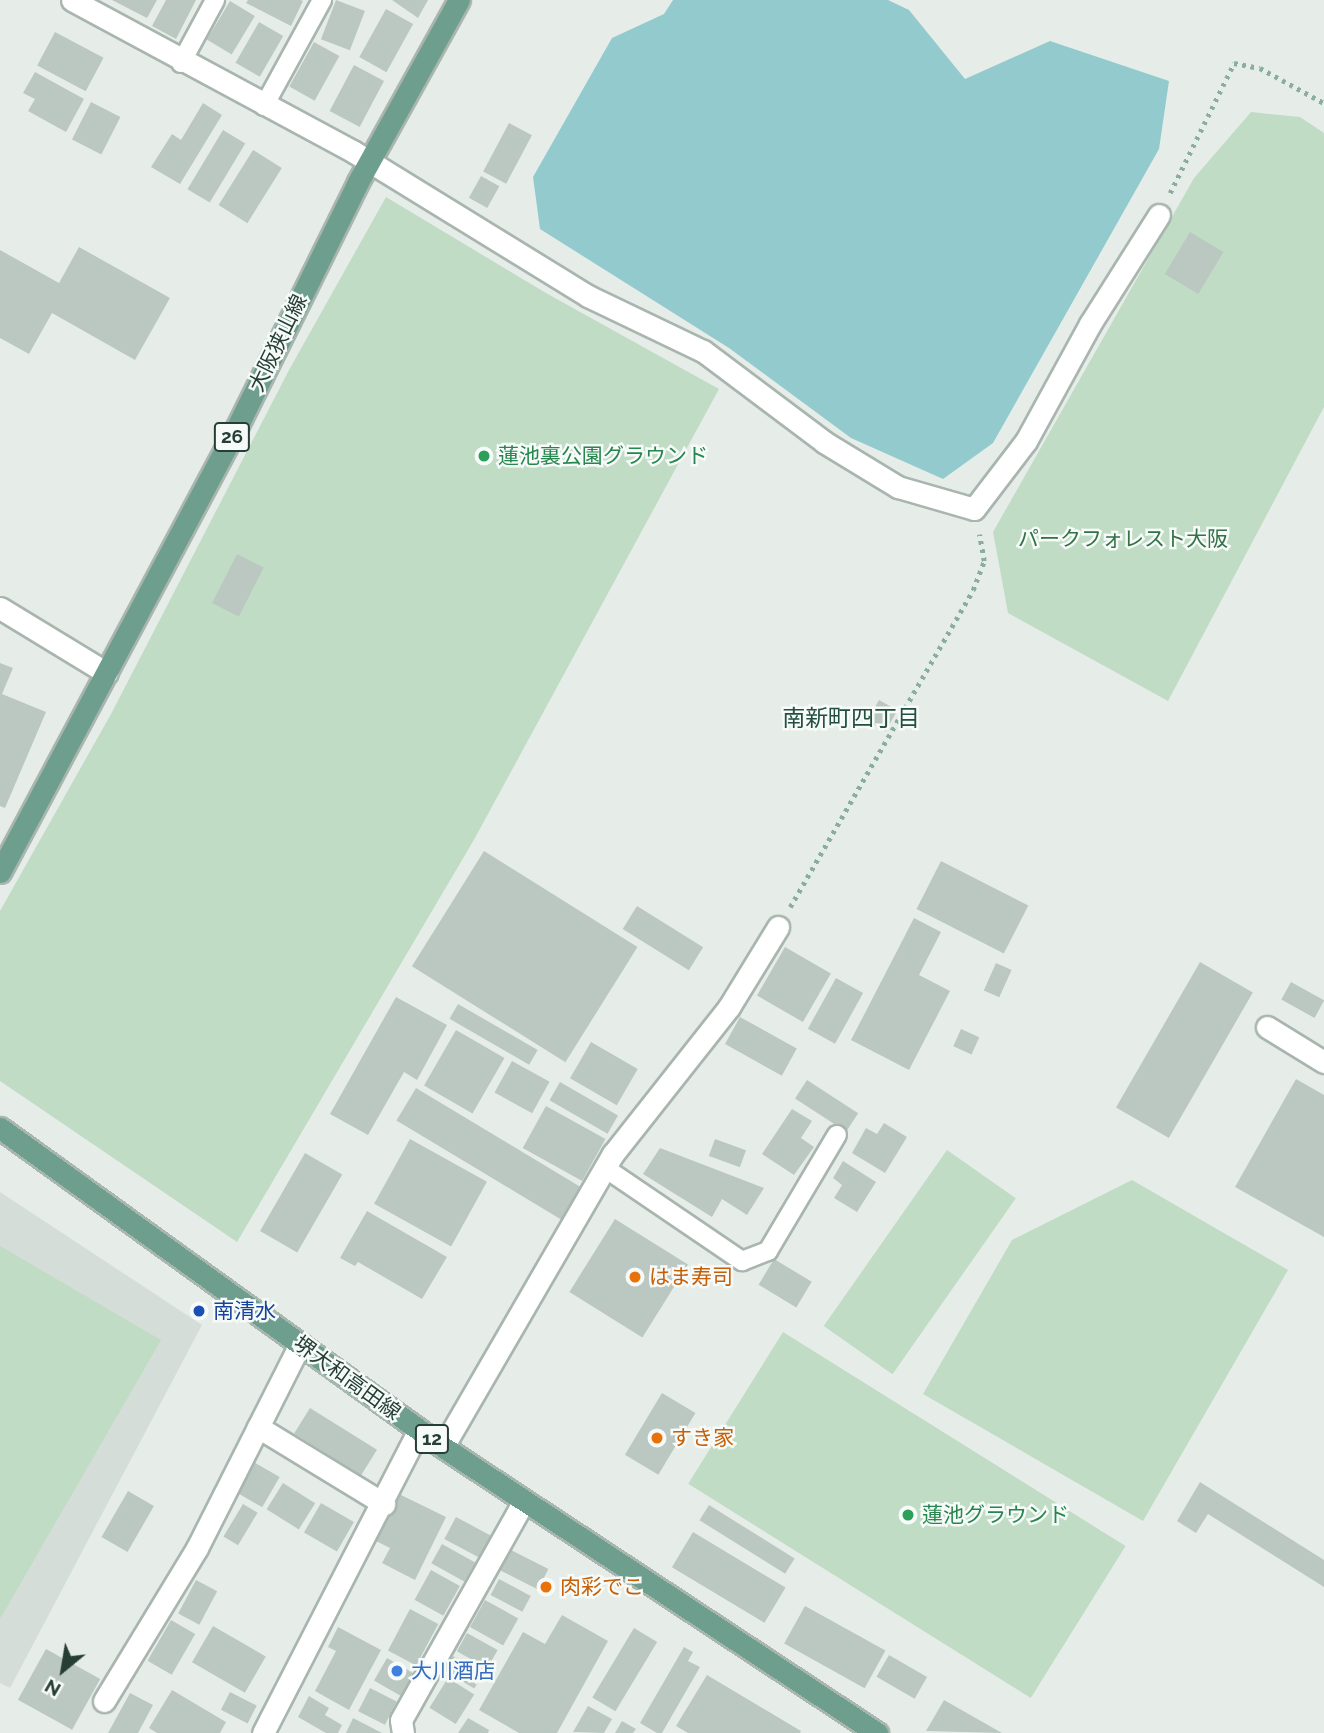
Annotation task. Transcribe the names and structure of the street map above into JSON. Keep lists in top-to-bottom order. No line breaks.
{"streets":{"main road":["大阪狭山線","26","堺大和高田線","12"]},"districts":["南新町四丁目"],"parks":["パークフォレスト大阪"],"places":["蓮池裏公園グラウンド","はま寿司","南清水","すき家","蓮池グラウンド","肉彩でこ","大川酒店"],"north":"bottom left"}
